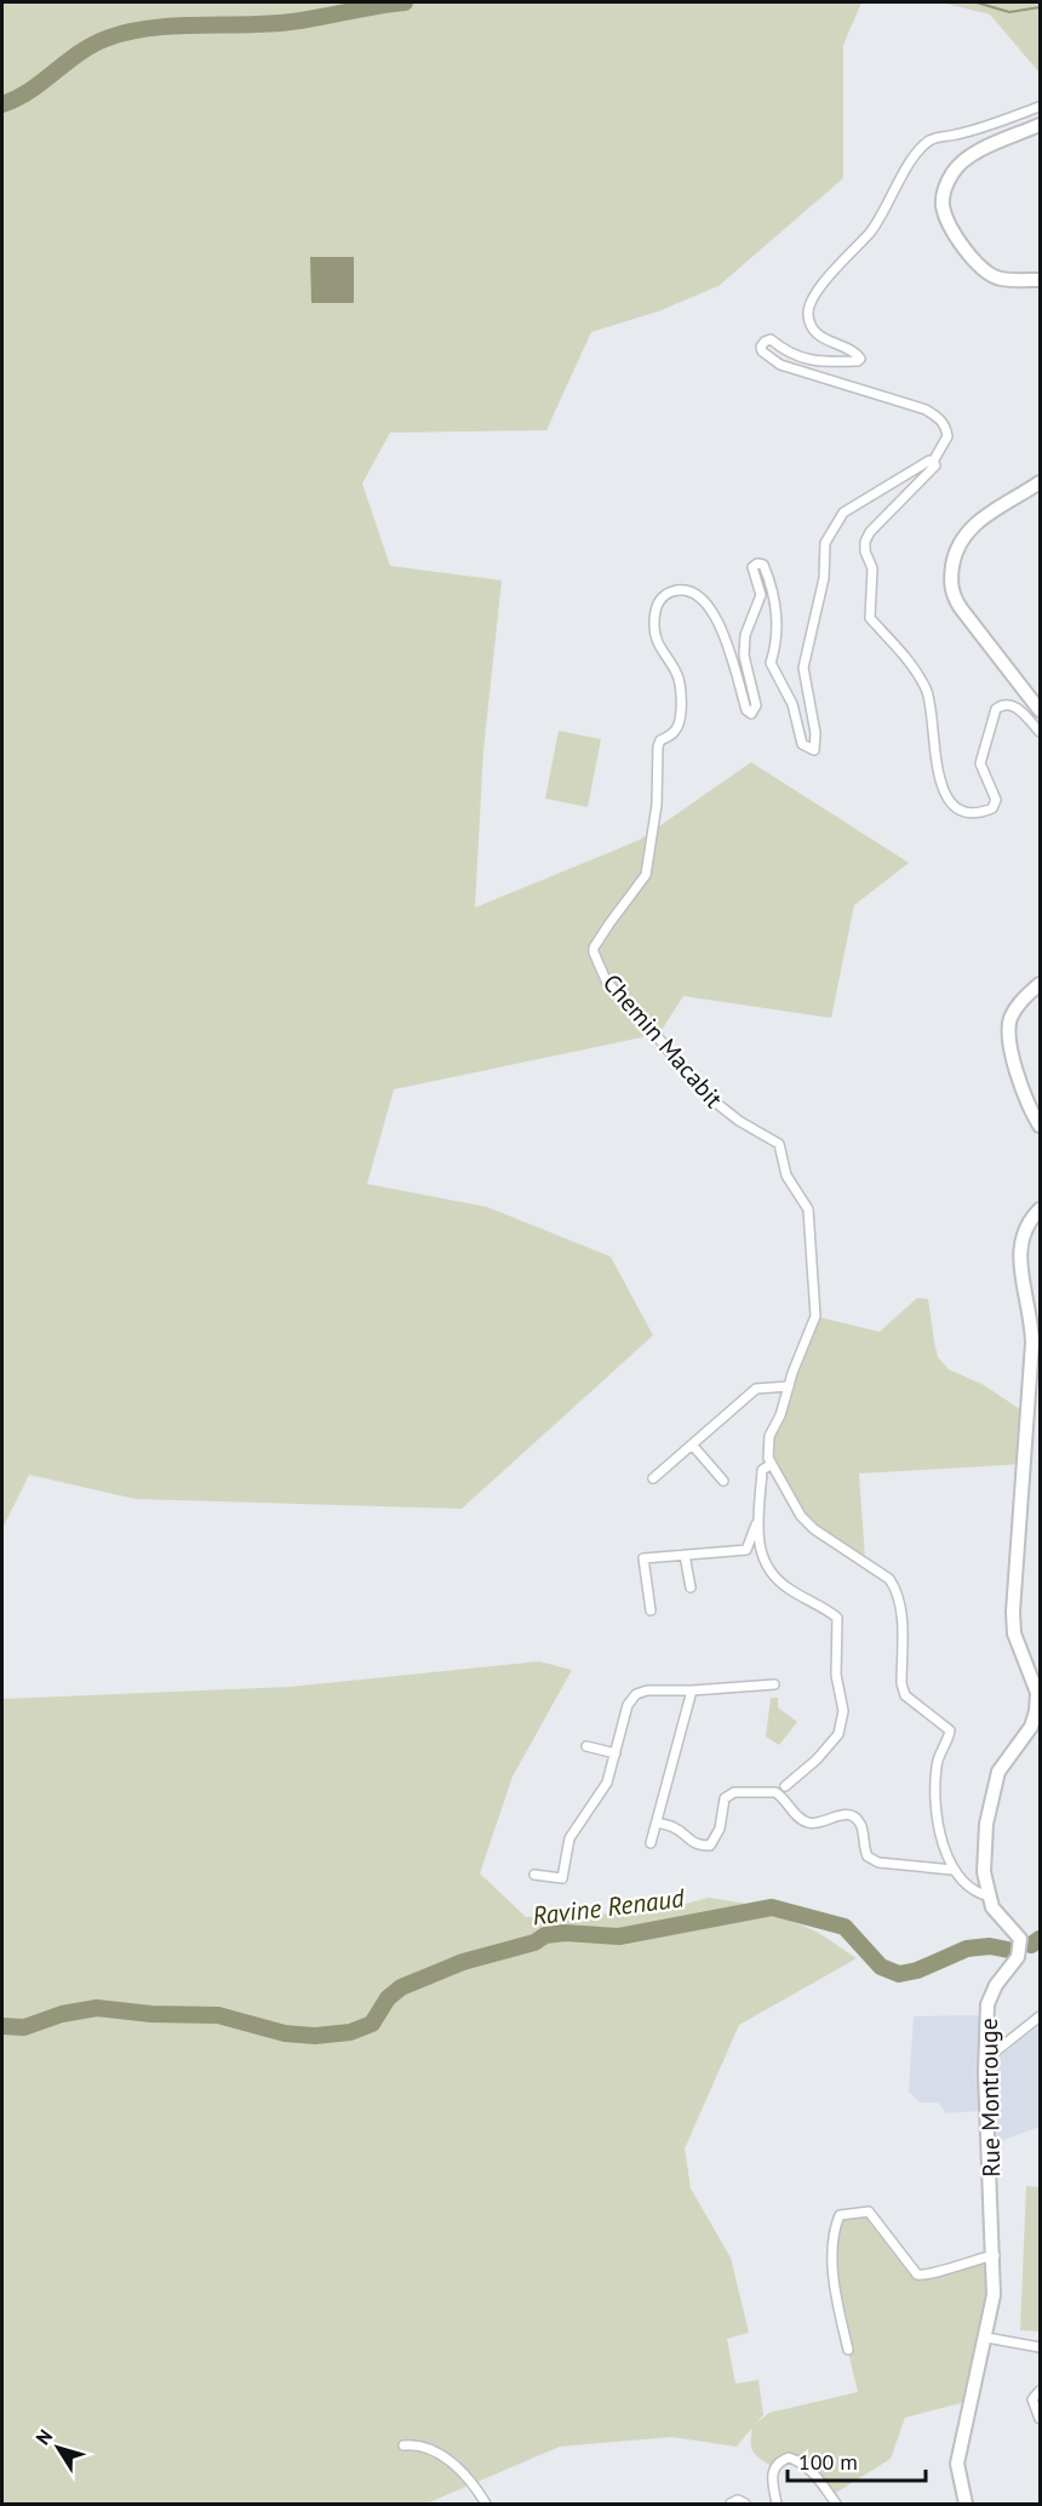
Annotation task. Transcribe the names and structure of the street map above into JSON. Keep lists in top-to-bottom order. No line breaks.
{"streets":{"main road":["Rue Montrouge"],"street":["Chemin Macabit"]},"water":["Ravine Renaud"],"scale_bar":"100 m","north":"top left"}
